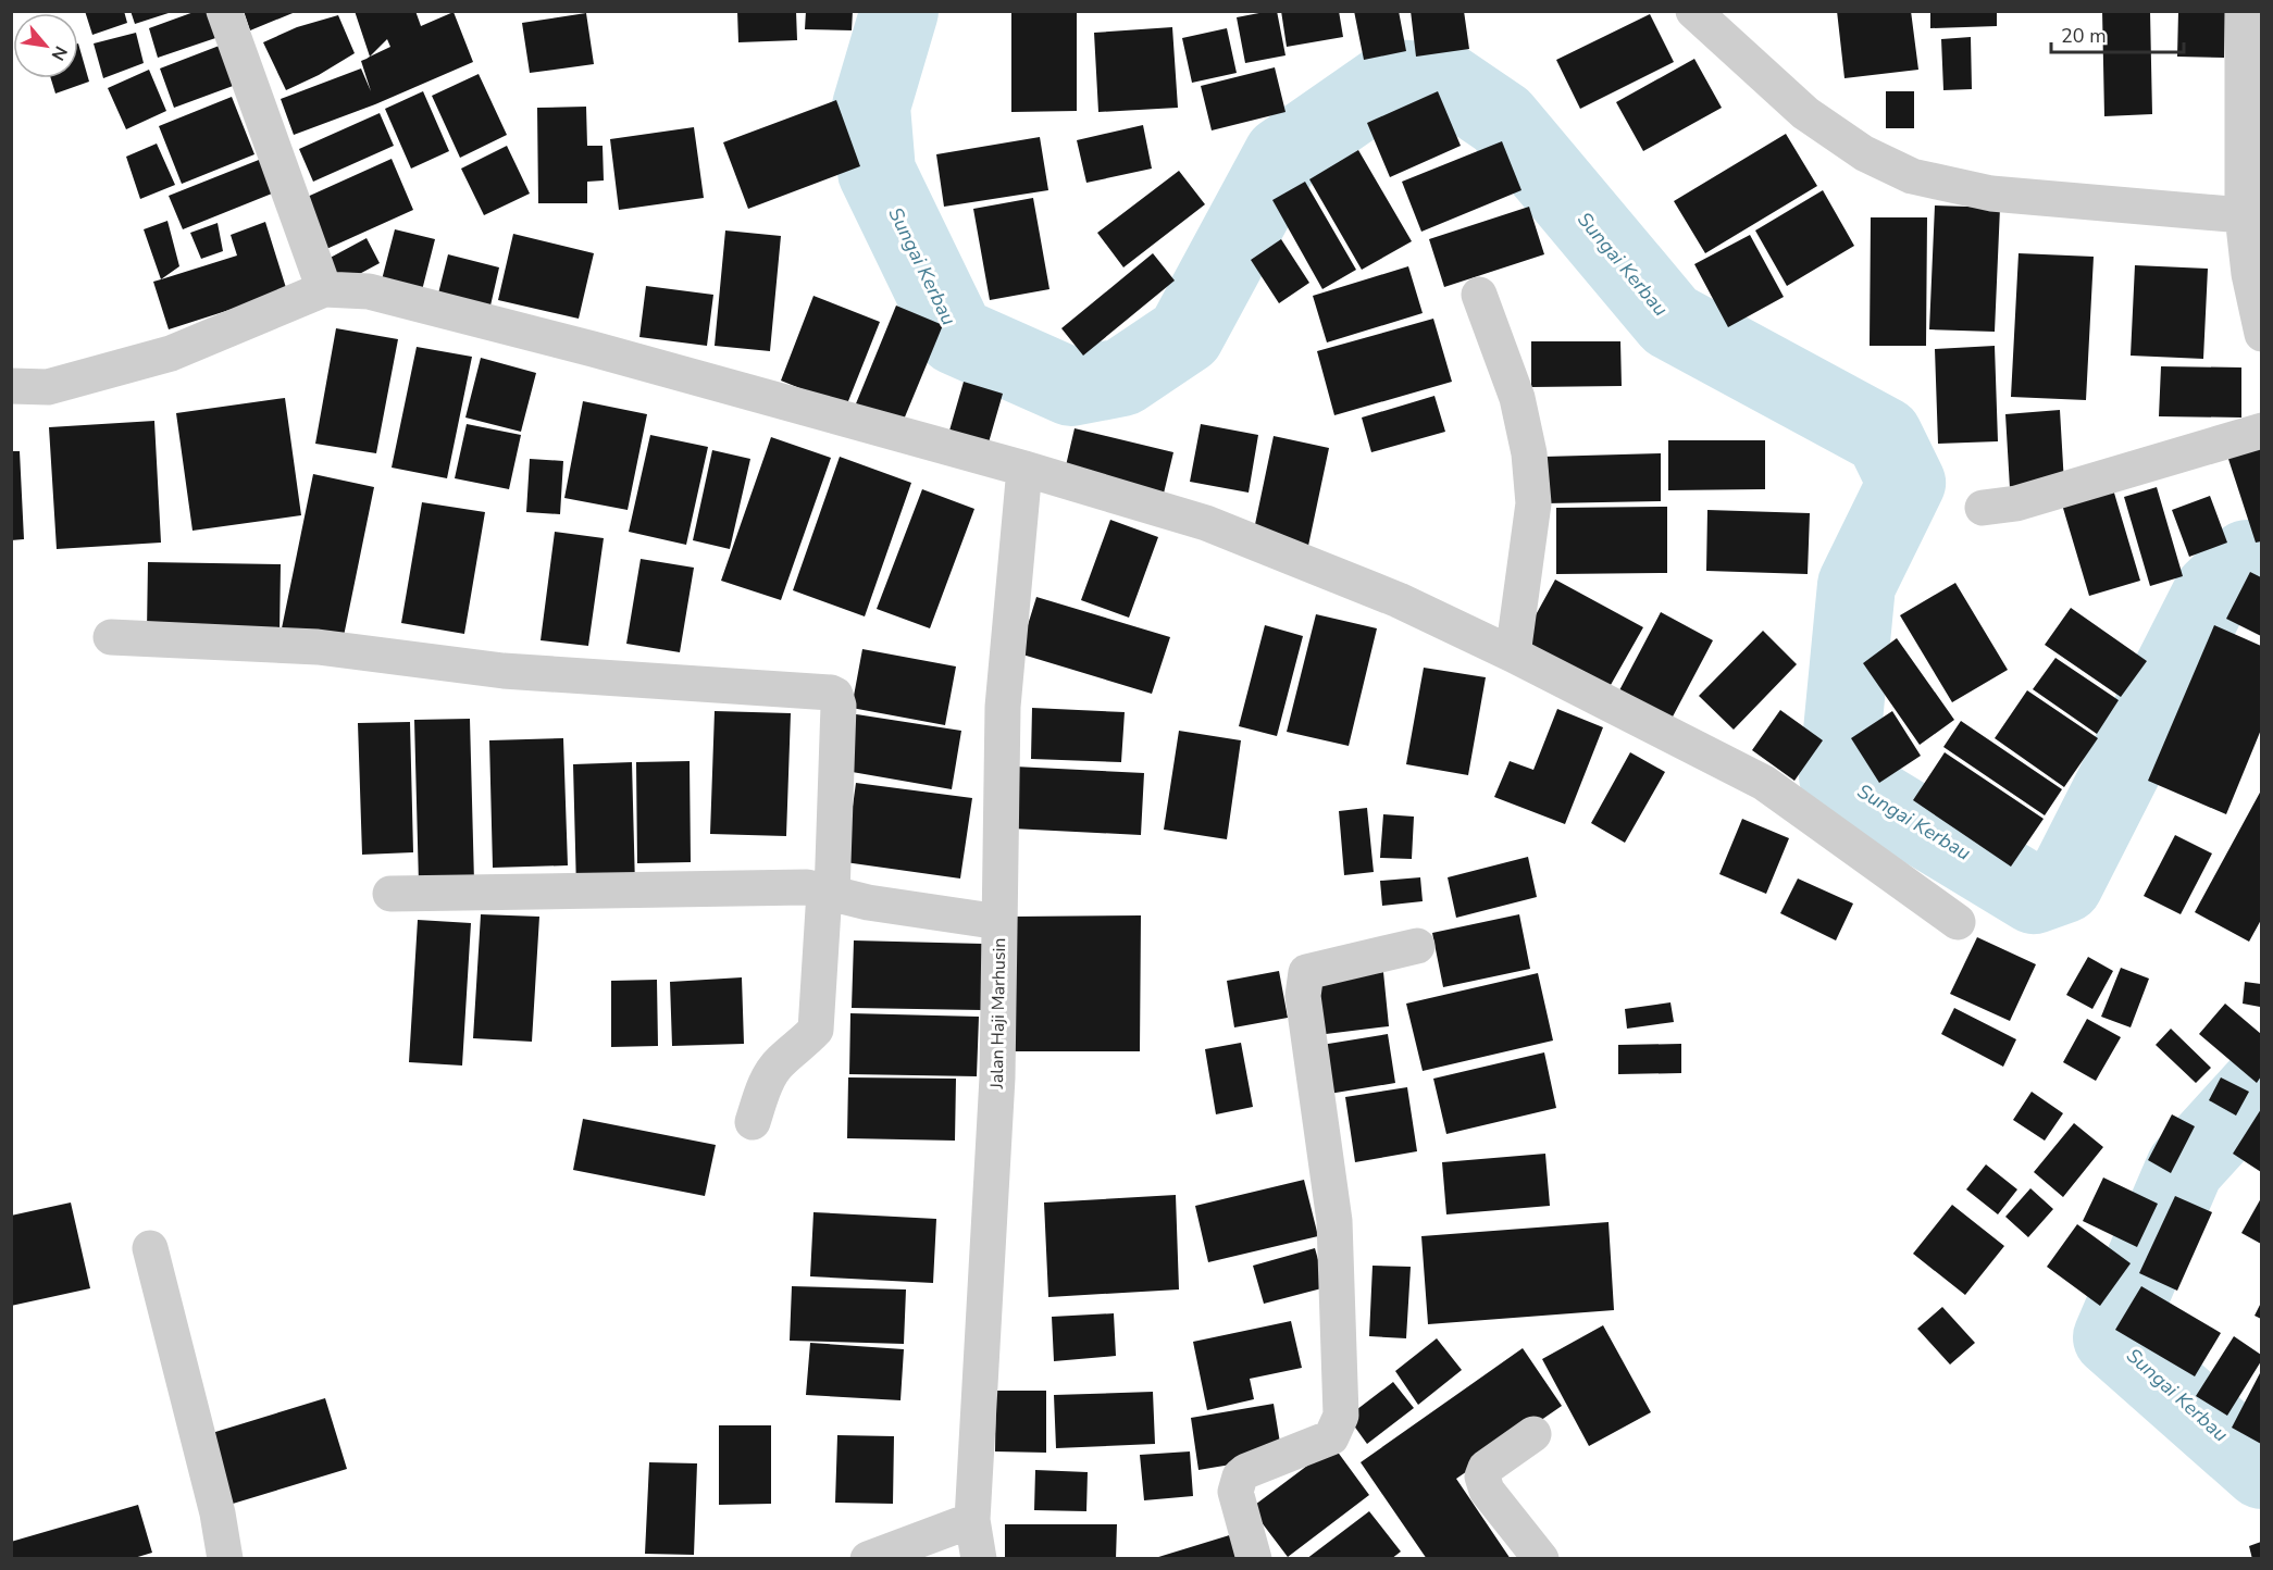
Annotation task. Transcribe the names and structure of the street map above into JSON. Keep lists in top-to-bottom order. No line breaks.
{"streets":{"street":["Jalan Haji Marhusin"]},"water":["Sungai Kerbau"],"scale_bar":"20 m","north":"bottom right"}
